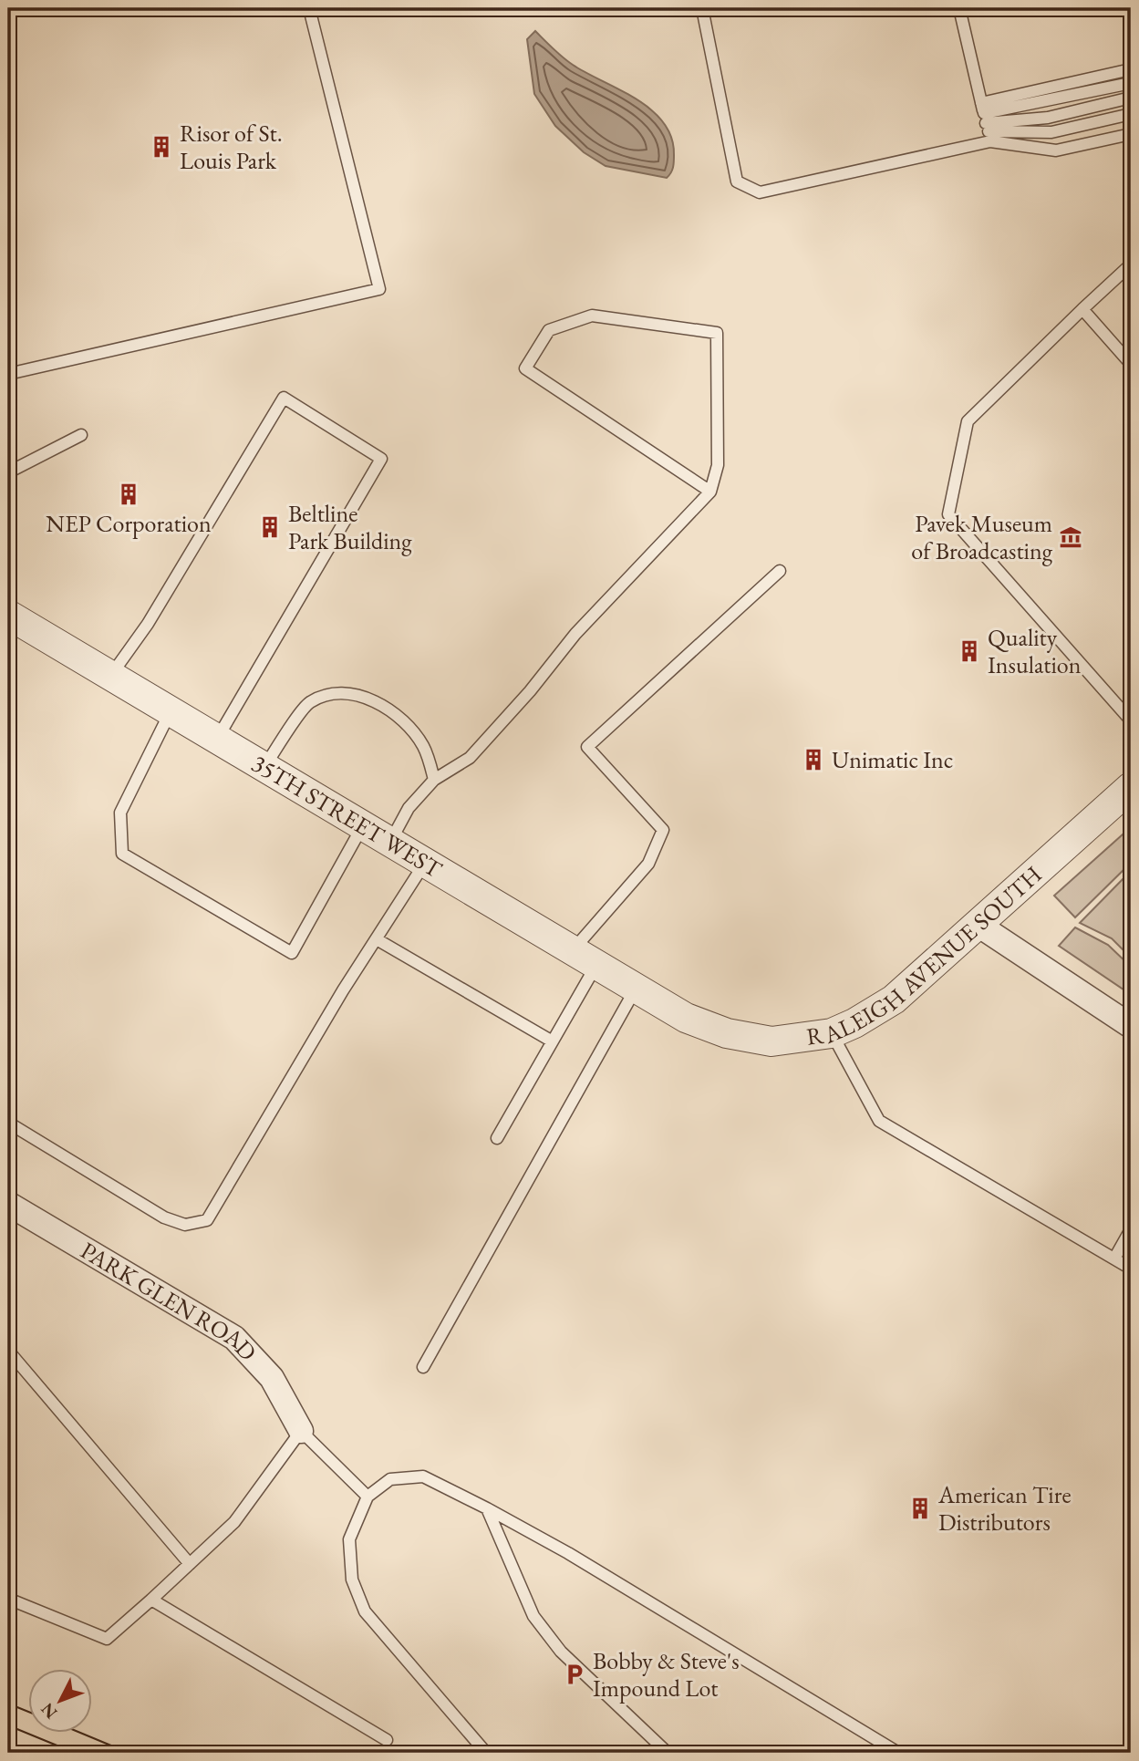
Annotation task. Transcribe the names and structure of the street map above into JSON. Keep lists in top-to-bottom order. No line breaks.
{"streets":{"street":["35TH STREET WEST","RALEIGH AVENUE SOUTH","PARK GLEN ROAD"]},"crossings":[["35TH STREET WEST","RALEIGH AVENUE SOUTH"]],"places":{"building":["Risor of St. Louis Park","NEP Corporation","Beltline Park Building","Quality Insulation","Unimatic Inc","American Tire Distributors"],"museum":["Pavek Museum of Broadcasting"],"parking":["Bobby & Steve's Impound Lot"]},"north":"bottom left"}
